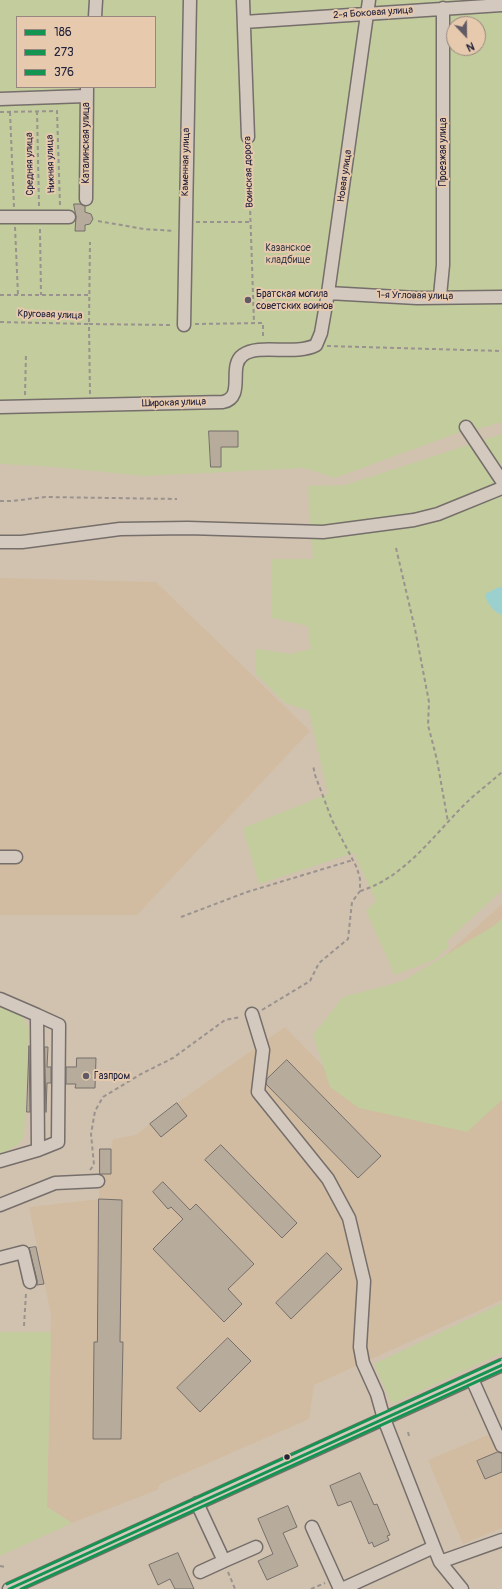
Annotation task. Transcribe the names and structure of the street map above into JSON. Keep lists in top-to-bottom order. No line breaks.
{"streets":{"street":["2-я Боковая улица","Каталинская улица","Проезжая улица","Каменная улица","Воинская дорога","Новая улица","1-я Угловая улица","Широкая улица"],"path":["Средняя улица","Нижняя улица","Круговая улица"]},"crossings":[["2-я Боковая улица","Проезжая улица"],["2-я Боковая улица","Воинская дорога"],["2-я Боковая улица","Новая улица"],["Проезжая улица","1-я Угловая улица"],["Средняя улица","Нижняя улица"],["Воинская дорога","Широкая улица"],["Новая улица","1-я Угловая улица"],["Новая улица","Широкая улица"]],"parks":["Казанское кладбище"],"places":["Братская могила советских воинов","Газпром"],"lines":["transit line 376","transit line 186","transit line 273"],"legend":["186","273","376"],"north":"bottom"}
